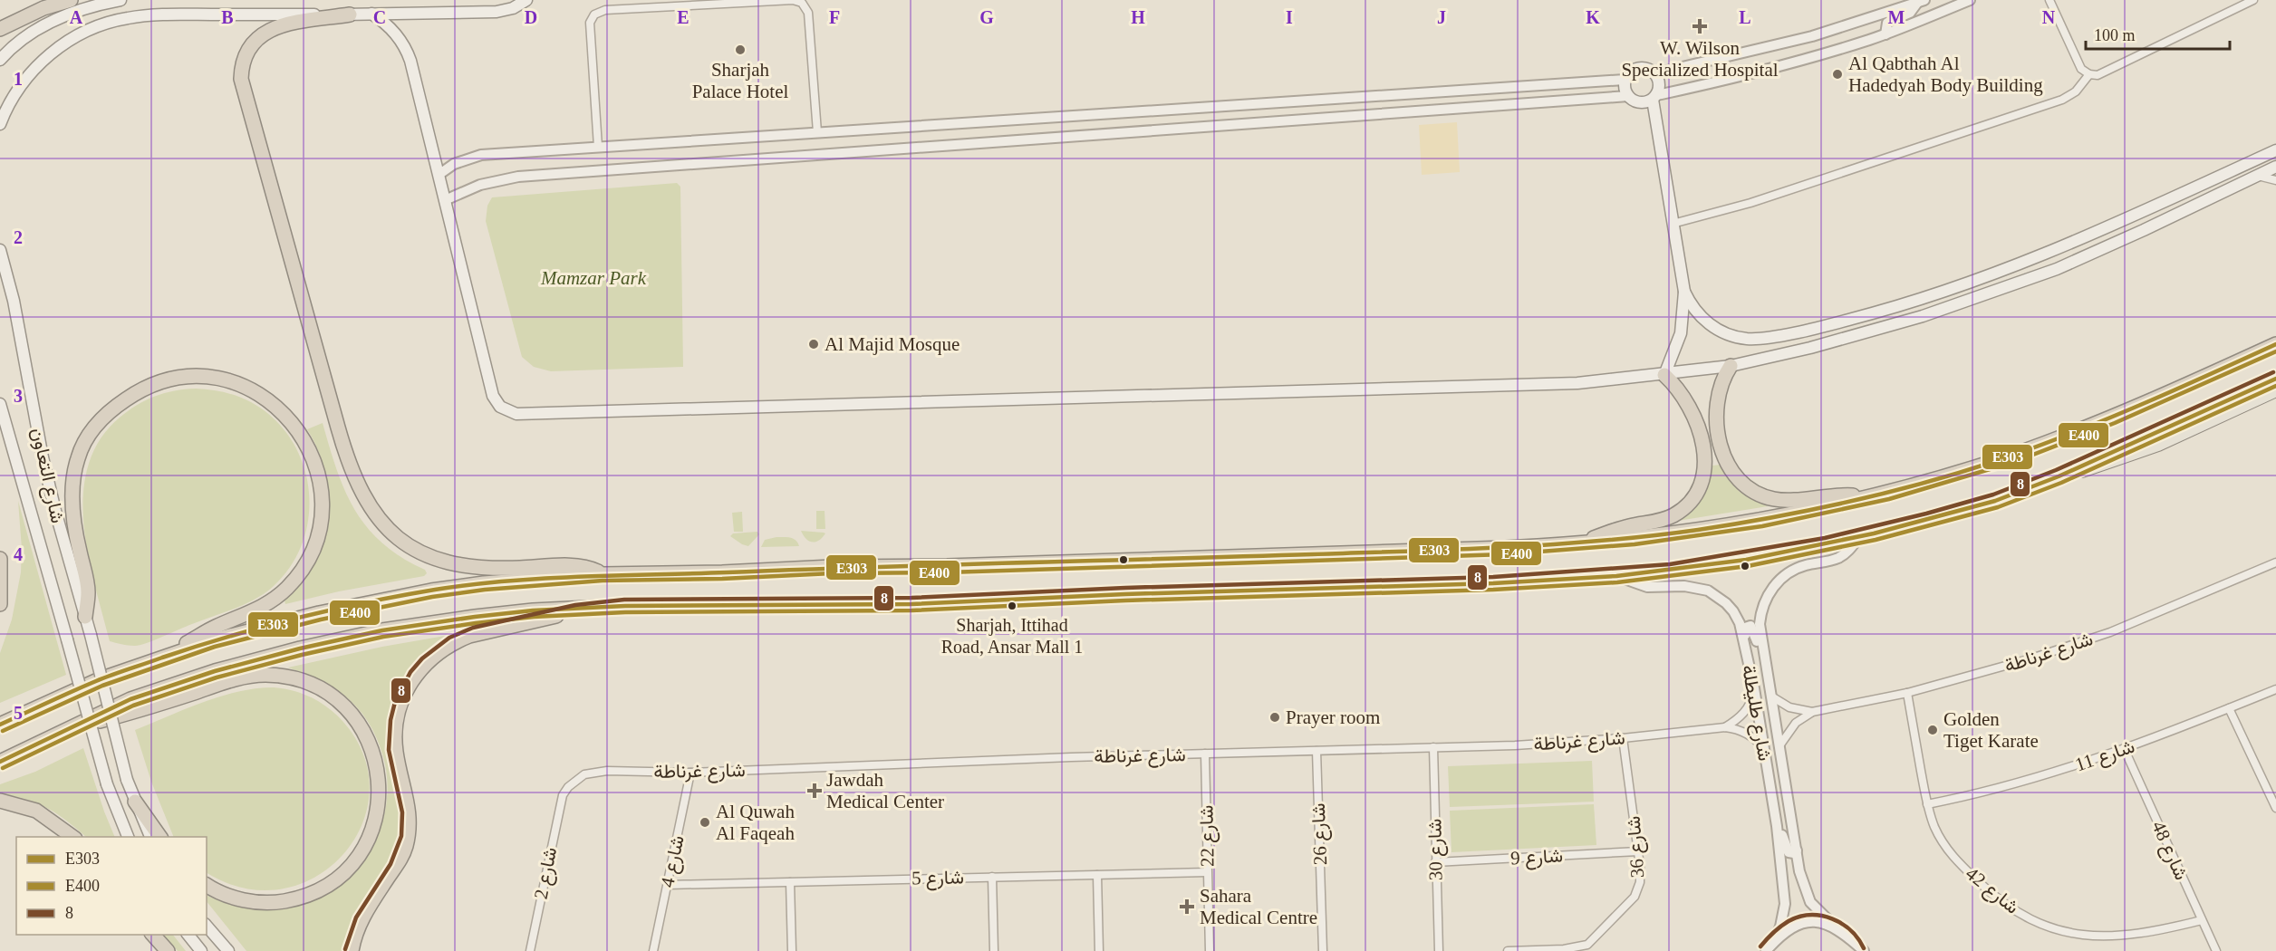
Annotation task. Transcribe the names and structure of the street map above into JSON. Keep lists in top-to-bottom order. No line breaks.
{"streets":{"main road":["شارع التعاون"],"street":["شارع غرناطة","شارع طليطلة","شارع 11","شارع 26","شارع 22","شارع 36","شارع 30","شارع 48","شارع 9","شارع 4","شارع 2","شارع 5","شارع 42"]},"crossings":[["شارع غرناطة","شارع طليطلة"],["شارع غرناطة","شارع 26"],["شارع غرناطة","شارع 22"],["شارع غرناطة","شارع 36"],["شارع غرناطة","شارع 30"],["شارع غرناطة","شارع 4"],["شارع غرناطة","شارع 2"],["شارع غرناطة","شارع 42"],["شارع 11","شارع 48"],["شارع 11","شارع 42"],["شارع 22","شارع 5"],["شارع 36","شارع 9"],["شارع 30","شارع 9"],["شارع 48","شارع 42"],["شارع 4","شارع 5"]],"parks":["Mamzar Park"],"places":{"health":["W. Wilson Specialized Hospital","Jawdah Medical Center","Sahara Medical Centre"],"other":["Sharjah Palace Hotel","Al Qabthah Al Hadedyah Body Building","Al Majid Mosque","Sharjah, Ittihad Road, Ansar Mall 1","Prayer room","Golden Tiget Karate","Al Quwah Al Faqeah"]},"lines":["transit line E303","transit line E400","transit line 8"],"legend":["E303","E400","8"],"scale_bar":"100 m","grid":{"columns":["A","B","C","D","E","F","G","H","I","J","K","L","M","N"],"rows":["1","2","3","4","5"]}}
